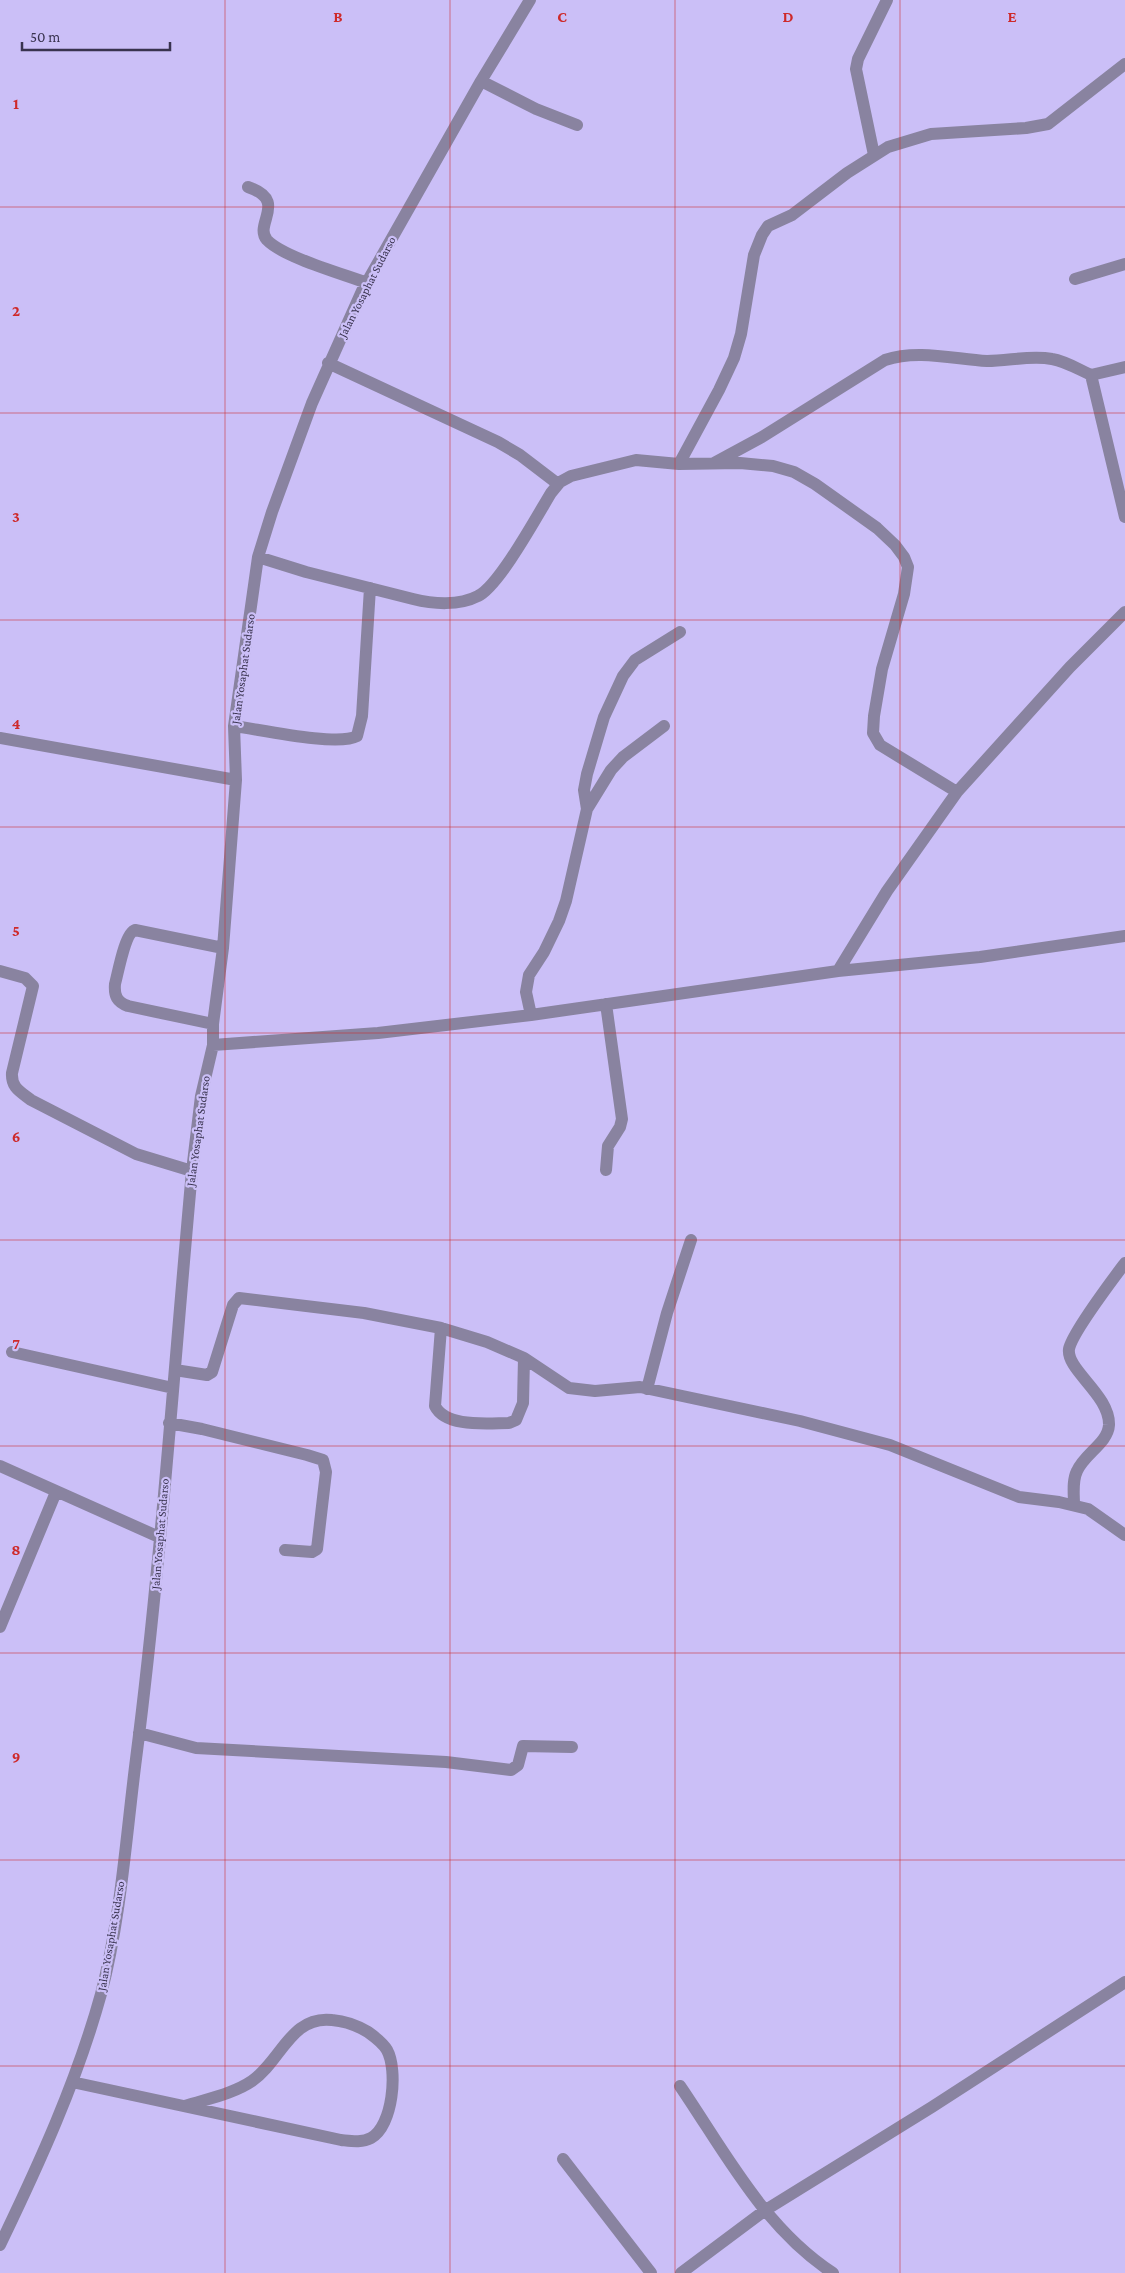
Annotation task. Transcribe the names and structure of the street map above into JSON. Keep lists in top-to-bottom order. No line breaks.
{"streets":{"street":["Jalan Yosaphat Sudarso"]},"scale_bar":"50 m","grid":{"columns":["B","C","D","E"],"rows":["1","2","3","4","5","6","7","8","9"]}}
